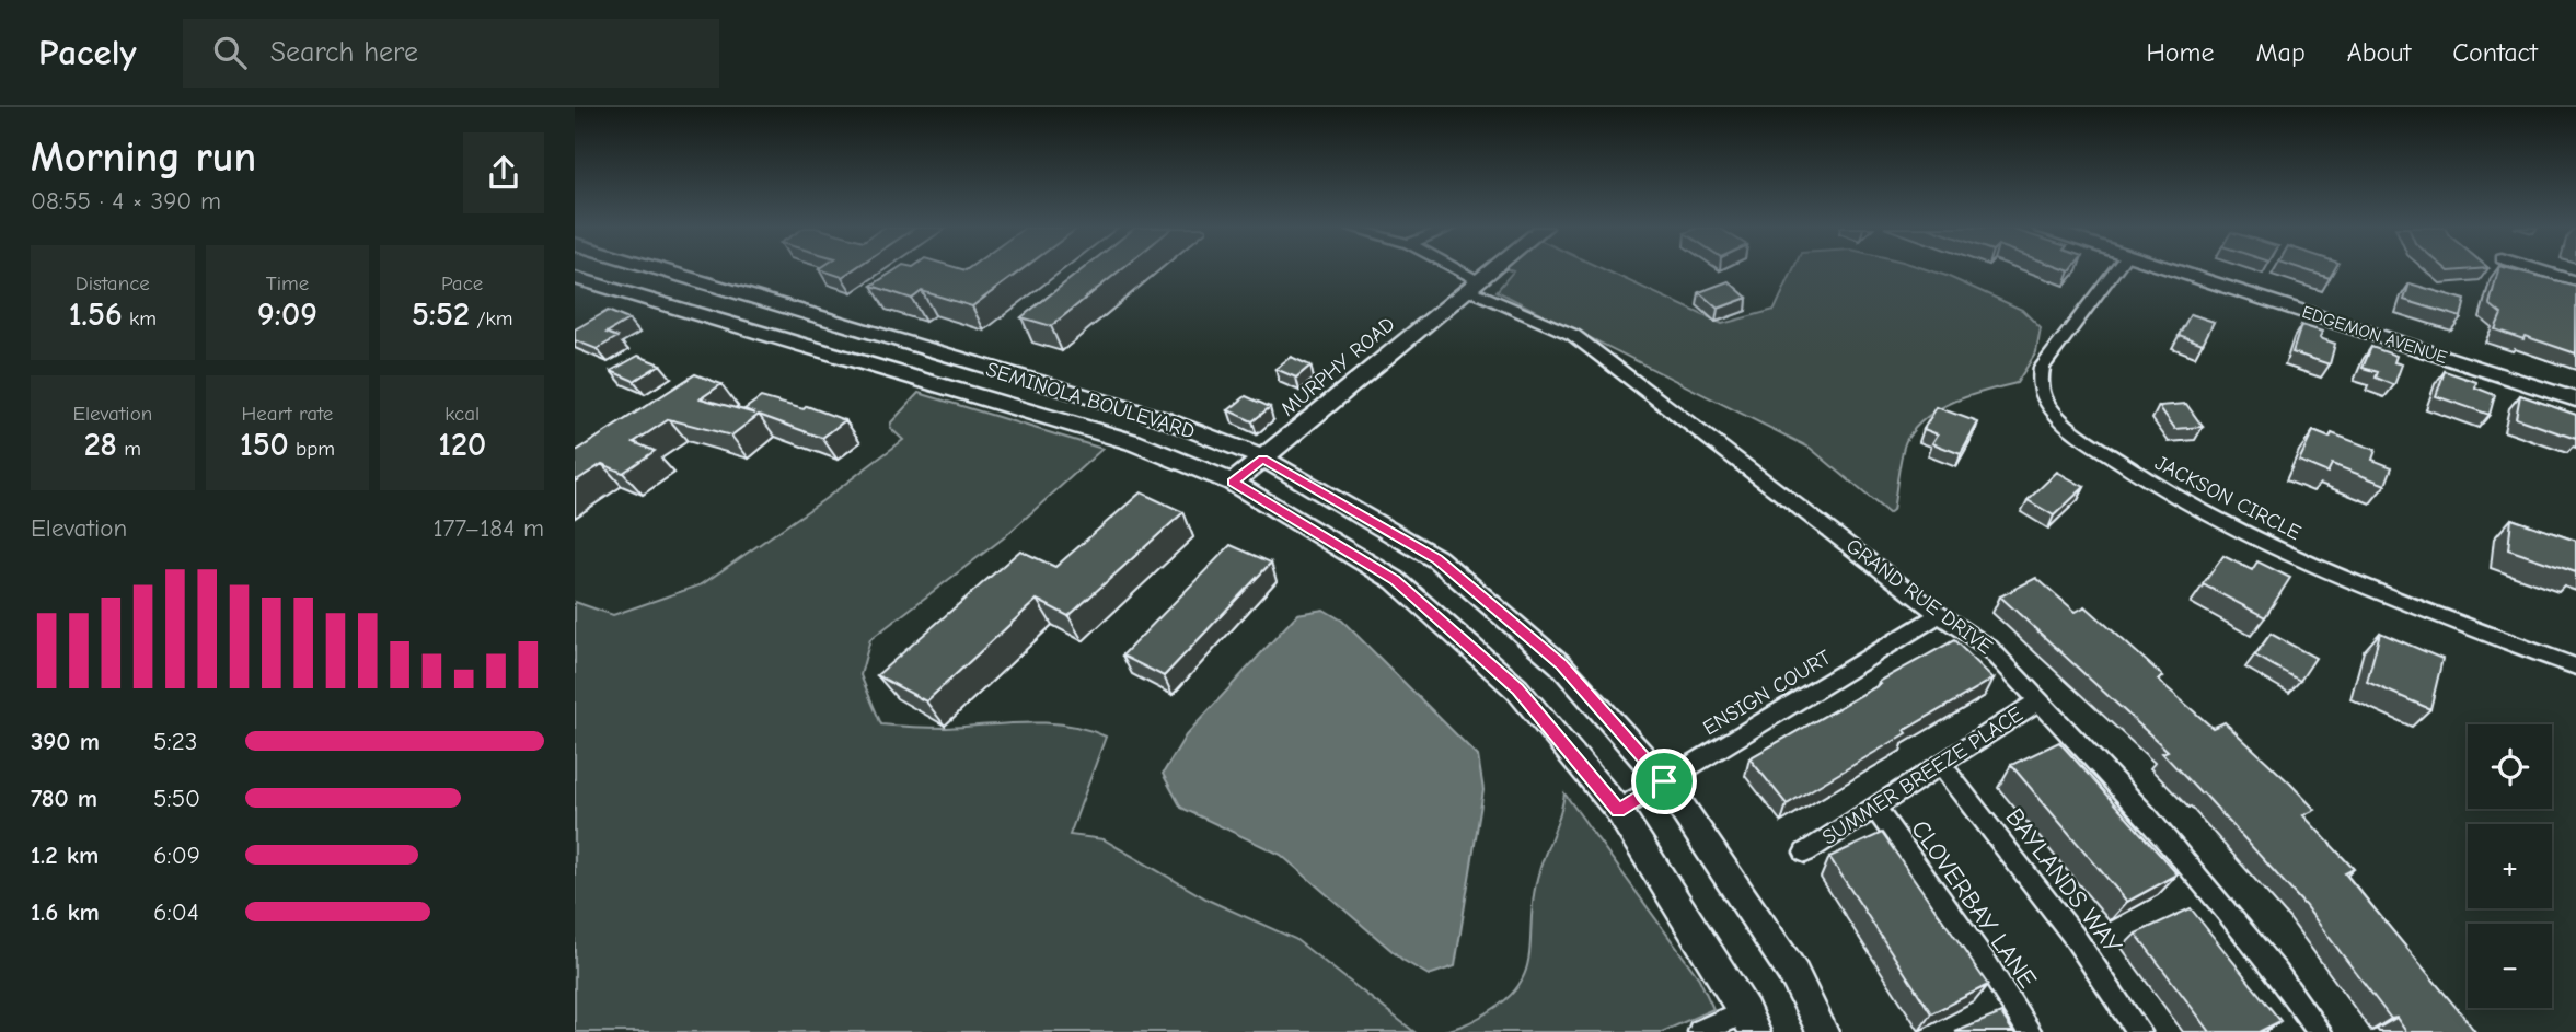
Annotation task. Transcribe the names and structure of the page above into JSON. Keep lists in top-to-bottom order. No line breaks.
{"streets":{"main road":["EDGEMON AVENUE","MURPHY ROAD","SEMINOLA BOULEVARD"],"street":["JACKSON CIRCLE","GRAND RUE DRIVE","ENSIGN COURT","SUMMER BREEZE PLACE","BAYLANDS WAY","CLOVERBAY LANE"]},"crossings":[["MURPHY ROAD","SEMINOLA BOULEVARD"],["MURPHY ROAD","GRAND RUE DRIVE"],["SEMINOLA BOULEVARD","ENSIGN COURT"],["GRAND RUE DRIVE","ENSIGN COURT"],["GRAND RUE DRIVE","SUMMER BREEZE PLACE"],["SUMMER BREEZE PLACE","BAYLANDS WAY"],["SUMMER BREEZE PLACE","CLOVERBAY LANE"]],"page":{"header":"Pacely","search":"Search here","nav":["Home","Map","About","Contact"],"heading":["Morning run","08:55 · 4 × 390 m"],"stats":[["Distance","1.56 km"],["Time","9:09"],["Pace","5:52 /km"],["Elevation","28 m"],["Heart rate","150 bpm"],["kcal","120"]],"chart":["Elevation","177–184 m"],"list":[{"name":"390 m","note":"5:23"},{"name":"780 m","note":"5:50"},{"name":"1.2 km","note":"6:09"},{"name":"1.6 km","note":"6:04"}],"map_buttons":["+","−"]}}
